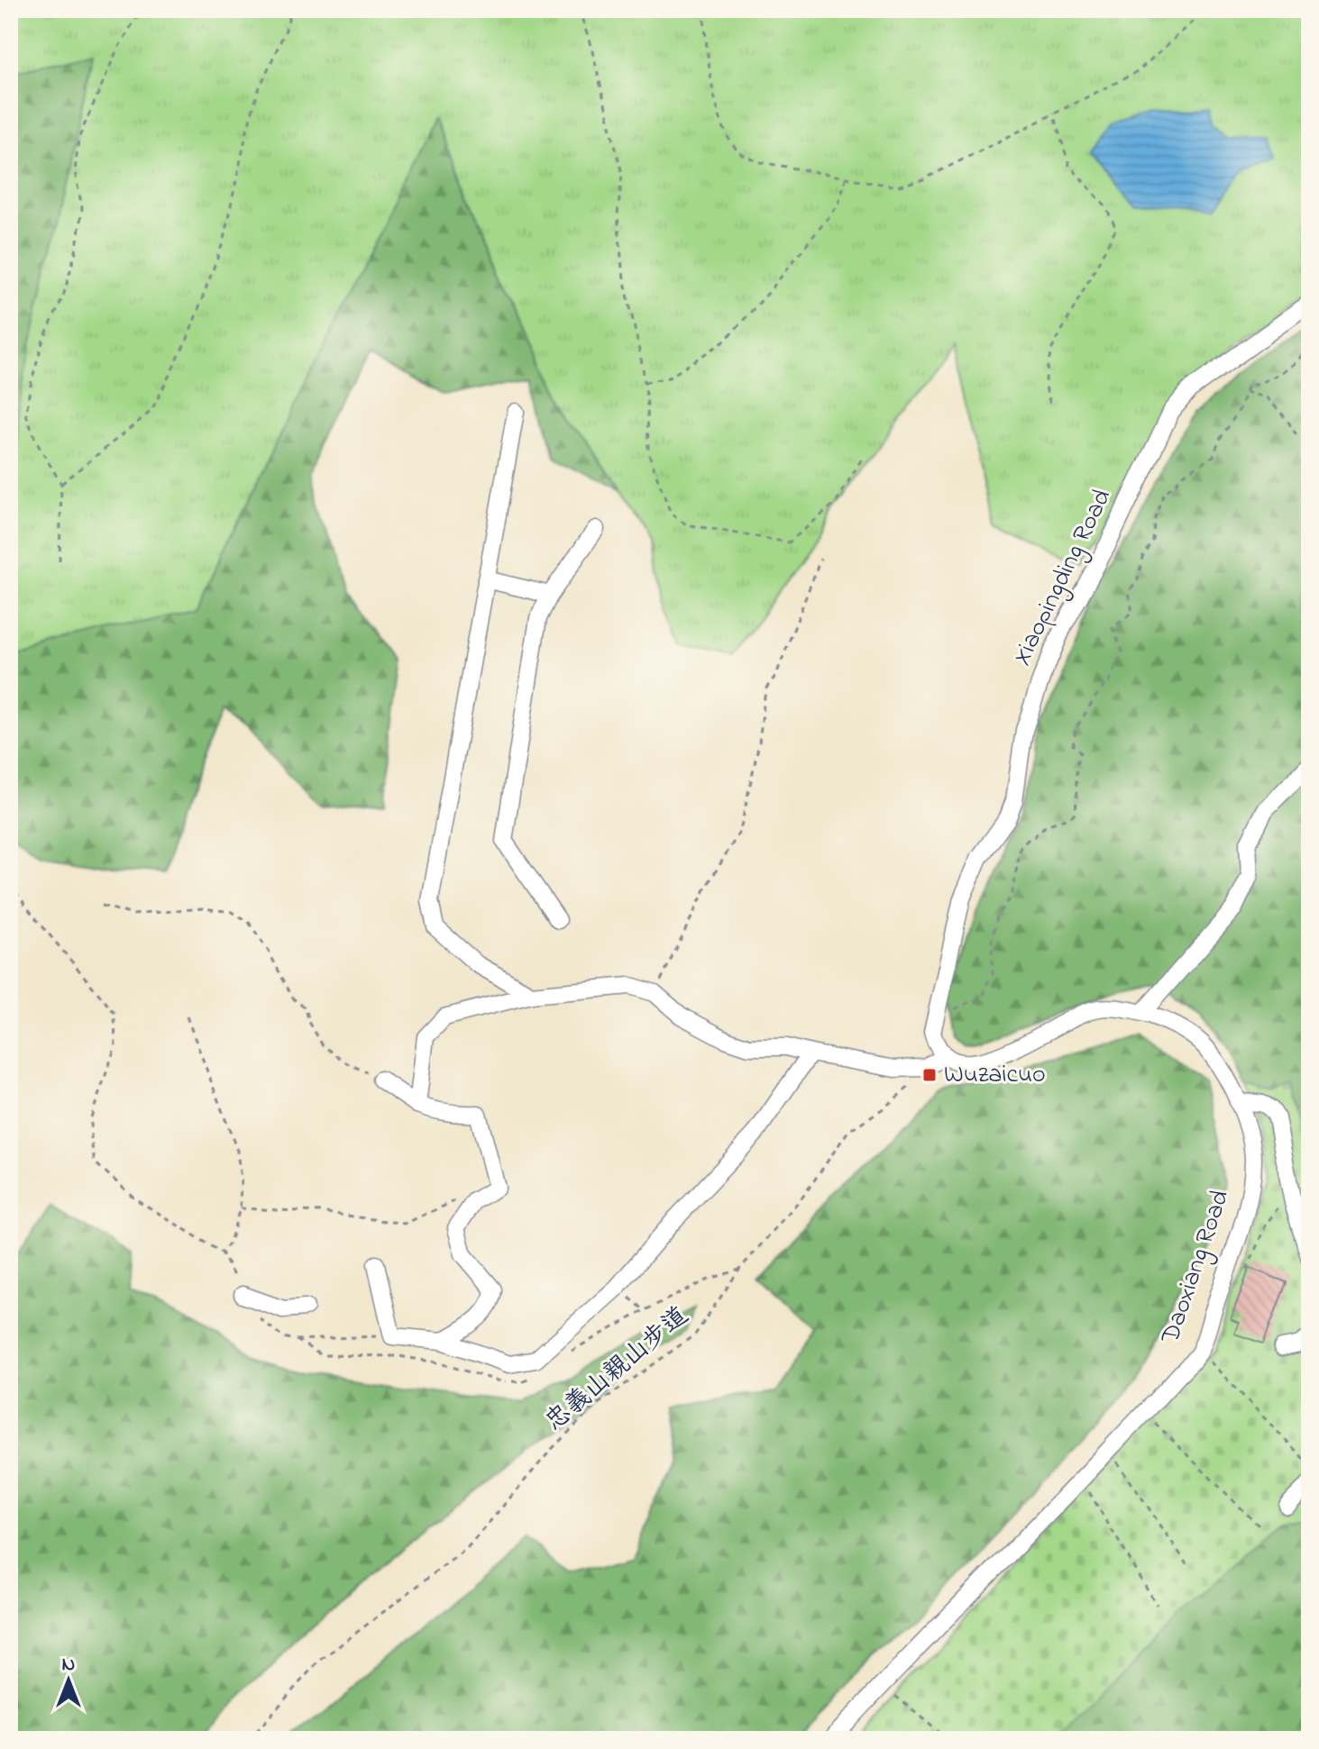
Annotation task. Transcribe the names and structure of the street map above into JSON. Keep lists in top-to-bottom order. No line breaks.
{"streets":{"street":["Xiaopingding Road","Daoxiang Road"],"path":["忠義山親山步道"]},"crossings":[["Xiaopingding Road","Daoxiang Road"]],"places":{"transit":["Wuzaicuo"]},"north":"top"}
